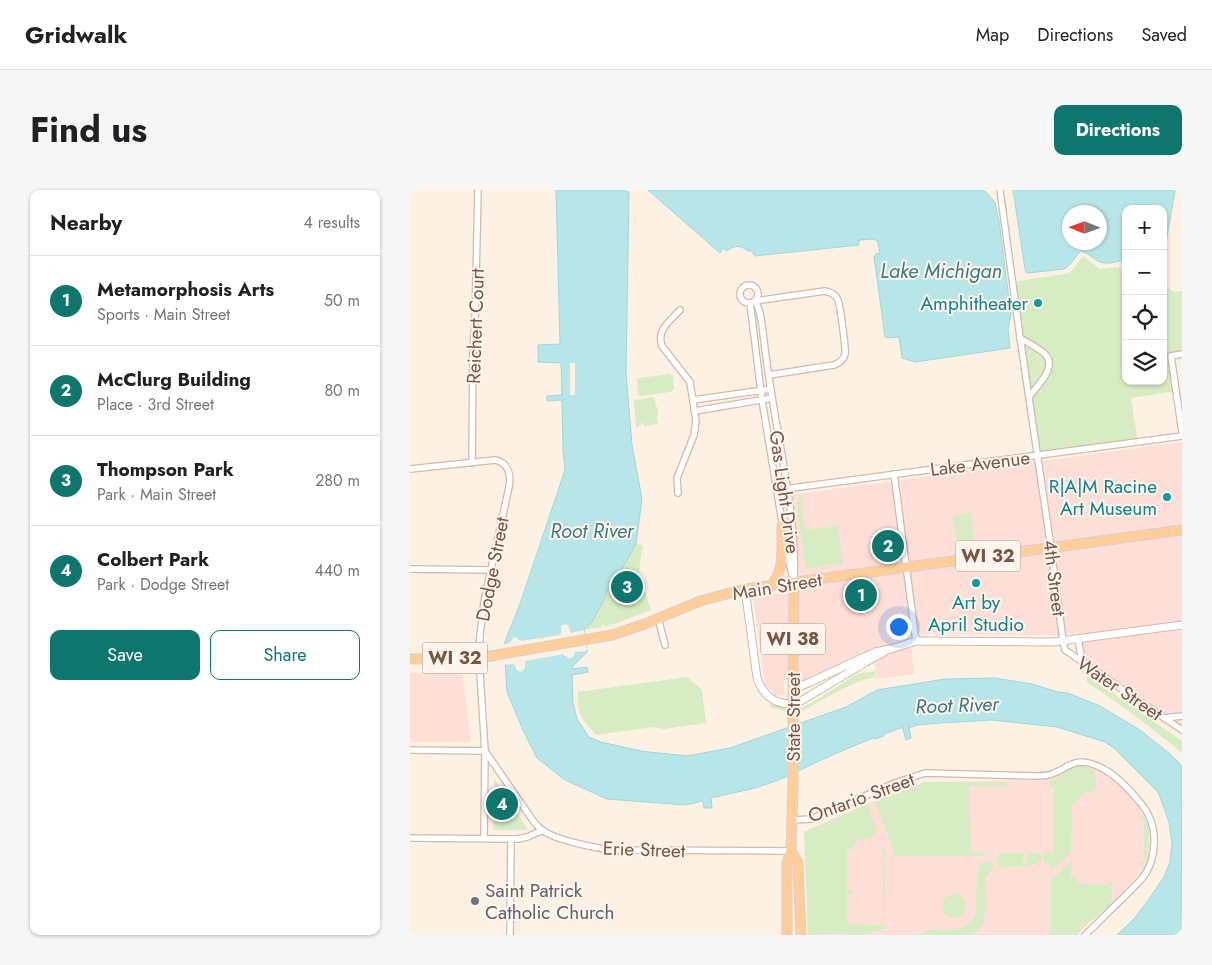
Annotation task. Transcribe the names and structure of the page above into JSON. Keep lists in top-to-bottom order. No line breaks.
{"streets":{"main road":["WI 32","Main Street","WI 38","State Street"],"street":["Reichert Court","Lake Avenue","Gas Light Drive","Dodge Street","4th Street","Water Street","Ontario Street","Erie Street"]},"crossings":[["Reichert Court","Dodge Street"],["Lake Avenue","Gas Light Drive"],["Lake Avenue","4th Street"],["Gas Light Drive","Main Street"],["Gas Light Drive","State Street"],["WI 32","Dodge Street"],["WI 32","Main Street"],["Dodge Street","Main Street"],["4th Street","Main Street"],["4th Street","Water Street"],["Main Street","State Street"],["State Street","Ontario Street"],["State Street","Erie Street"]],"water":["Lake Michigan","Root River"],"places":["Amphitheater","R|A|M Racine Art Museum","Art by April Studio","Saint Patrick Catholic Church"],"north":"left","page":{"header":"Gridwalk","nav":["Map","Directions","Saved"],"title":"Find us","buttons":["Directions",["Save","Share"]],"heading":["Nearby","4 results"],"map_buttons":["+","−"],"list":[{"mark":"1","name":"Metamorphosis Arts","note":"Sports · Main Street","value":"50 m"},{"mark":"2","name":"McClurg Building","note":"Place · 3rd Street","value":"80 m"},{"mark":"3","name":"Thompson Park","note":"Park · Main Street","value":"280 m"},{"mark":"4","name":"Colbert Park","note":"Park · Dodge Street","value":"440 m"}],"pins":["2","3","1","4"]}}
